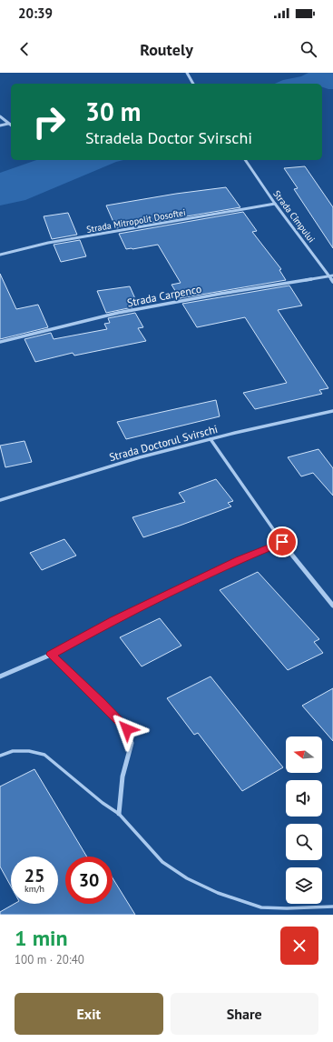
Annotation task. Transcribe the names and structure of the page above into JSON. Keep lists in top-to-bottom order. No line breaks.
{"streets":{"street":["Strada Cîmpului","Strada Mitropolit Dosoftei","Strada Carpenco","Strada Doctorul Svirschi"]},"crossings":[["Strada Cîmpului","Strada Mitropolit Dosoftei"],["Strada Cîmpului","Strada Carpenco"]],"north":"left","page":{"status":"20:39","header":"Routely","turn":["30 m","Stradela Doctor Svirschi"],"speed":"25 km/h","limit":"30","heading":["1 min","100 m · 20:40"],"buttons":["Exit","Share"]}}
